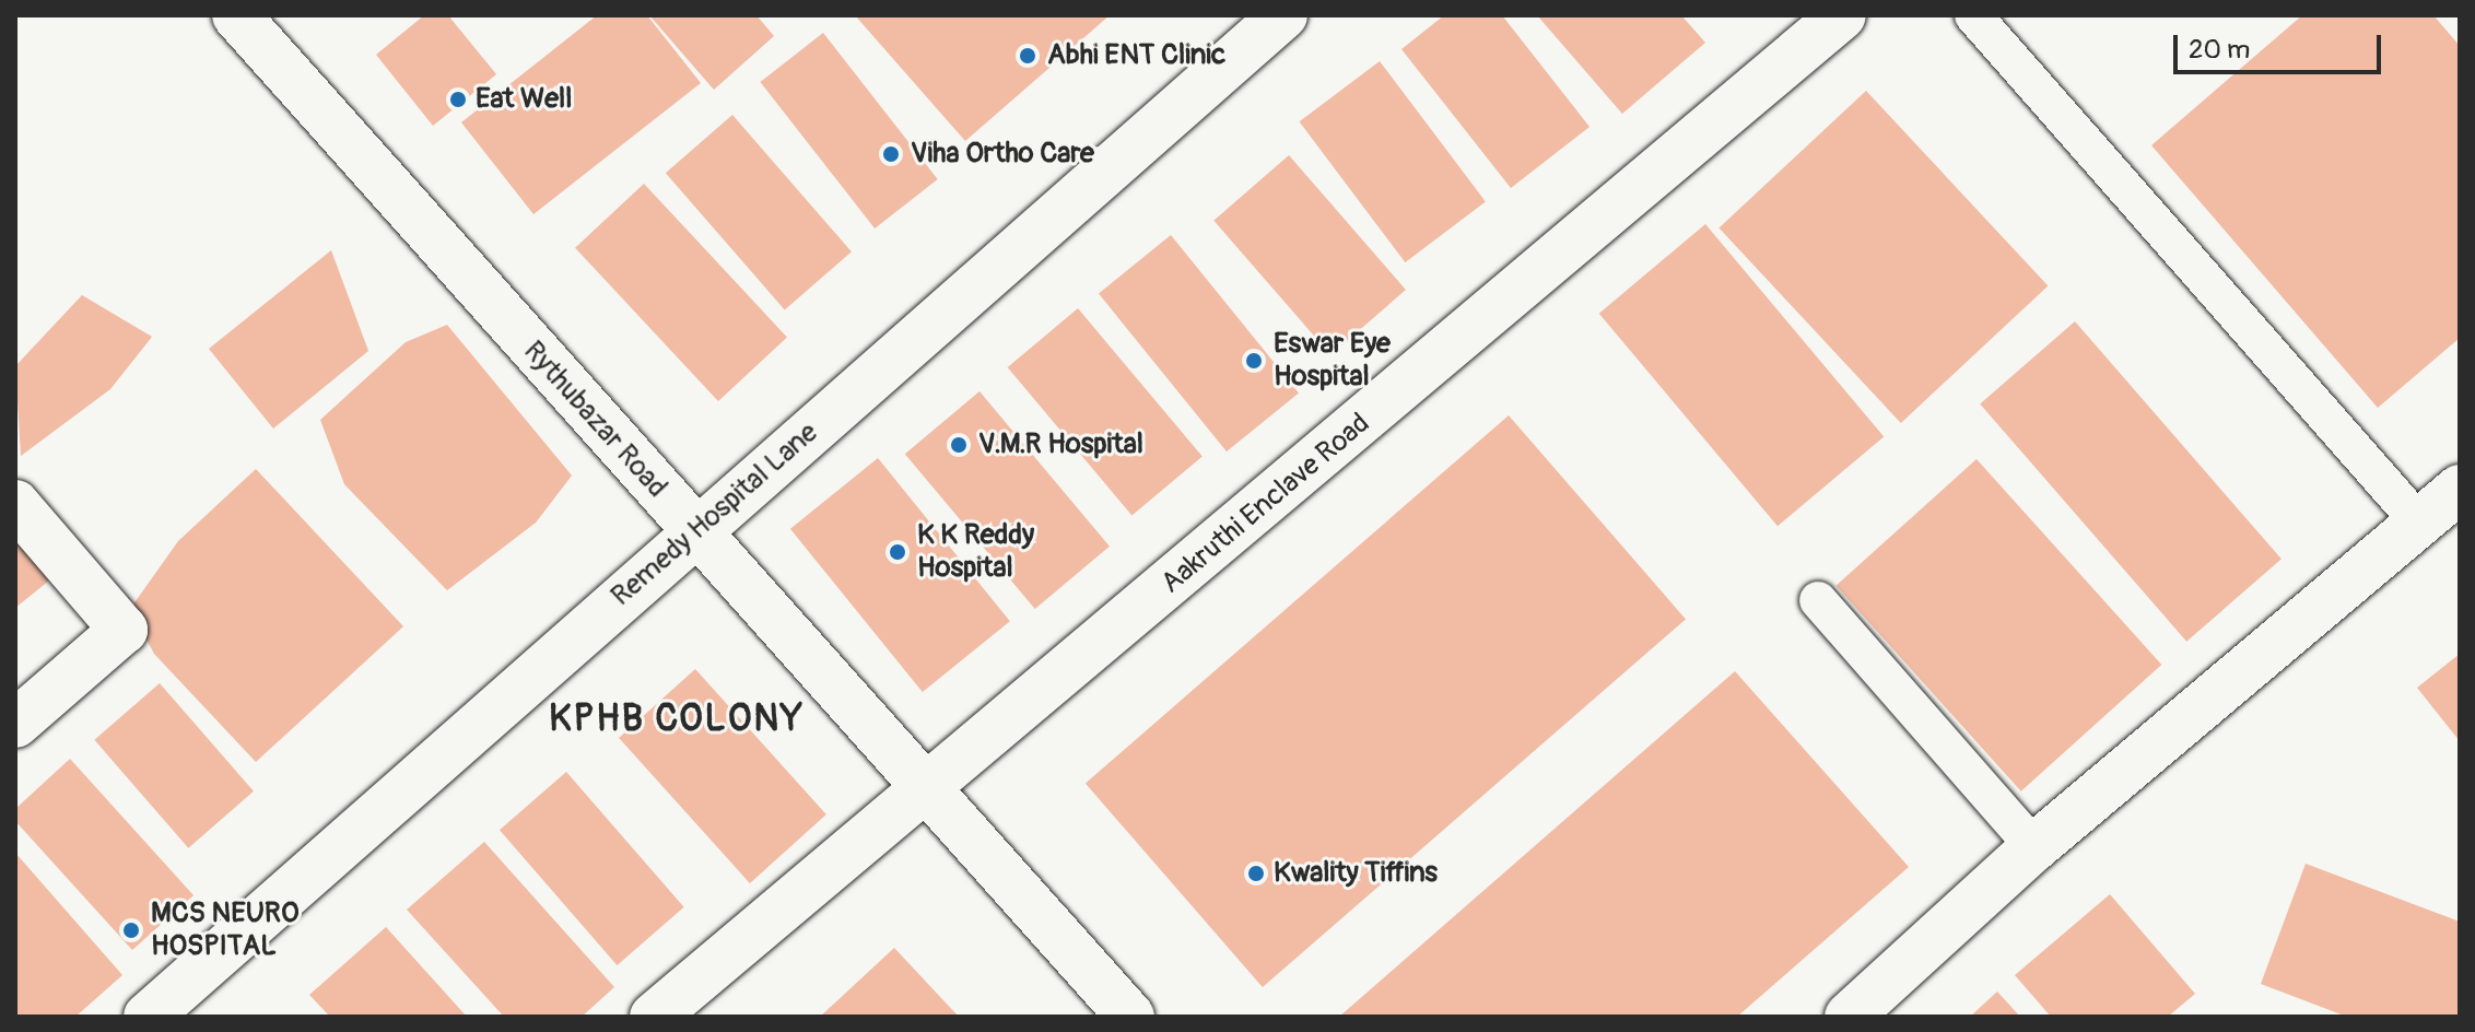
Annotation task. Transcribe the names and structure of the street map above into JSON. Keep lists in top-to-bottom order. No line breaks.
{"streets":{"street":["Rythubazar Road","Aakruthi Enclave Road","Remedy Hospital Lane"]},"crossings":[["Rythubazar Road","Aakruthi Enclave Road"],["Rythubazar Road","Remedy Hospital Lane"]],"districts":["KPHB COLONY"],"places":["Abhi ENT Clinic","Eat Well","Viha Ortho Care","Eswar Eye Hospital","V.M.R Hospital","K K Reddy Hospital","Kwality Tiffins","MCS NEURO HOSPITAL"],"scale_bar":"20 m"}
